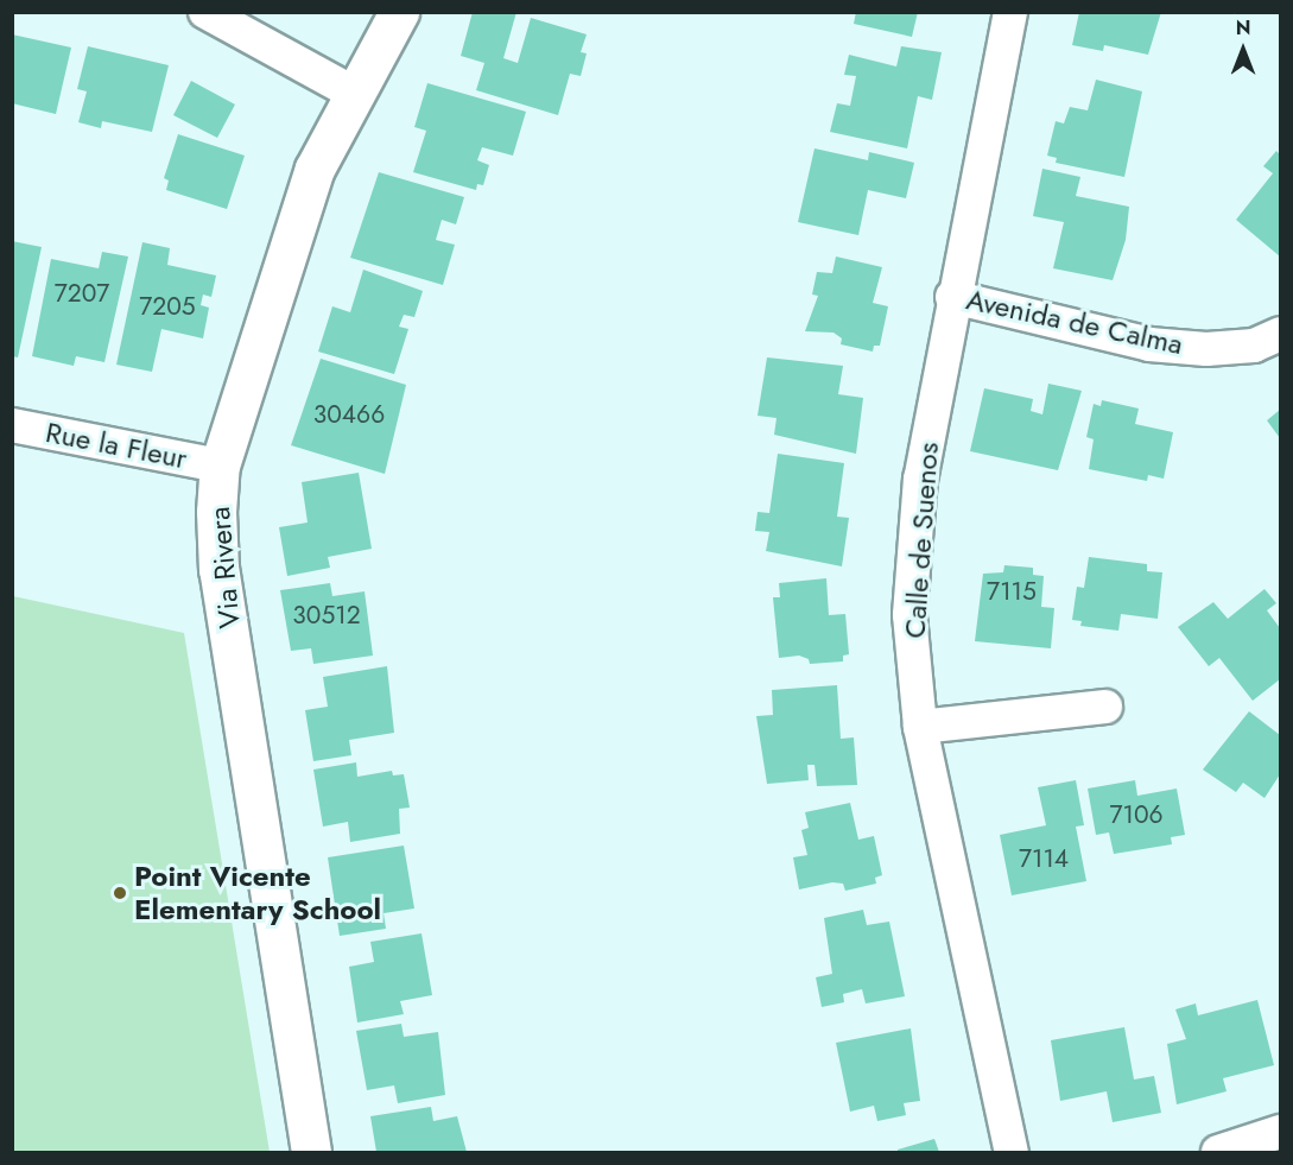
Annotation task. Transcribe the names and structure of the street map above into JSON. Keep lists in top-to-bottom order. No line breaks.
{"streets":{"street":["Avenida de Calma","Rue la Fleur","Calle de Suenos","Via Rivera"]},"crossings":[["Avenida de Calma","Calle de Suenos"],["Rue la Fleur","Via Rivera"]],"places":["Point Vicente Elementary School"],"house_numbers":["7207","7205","30466","7115","30512","7106","7114"],"north":"top"}
